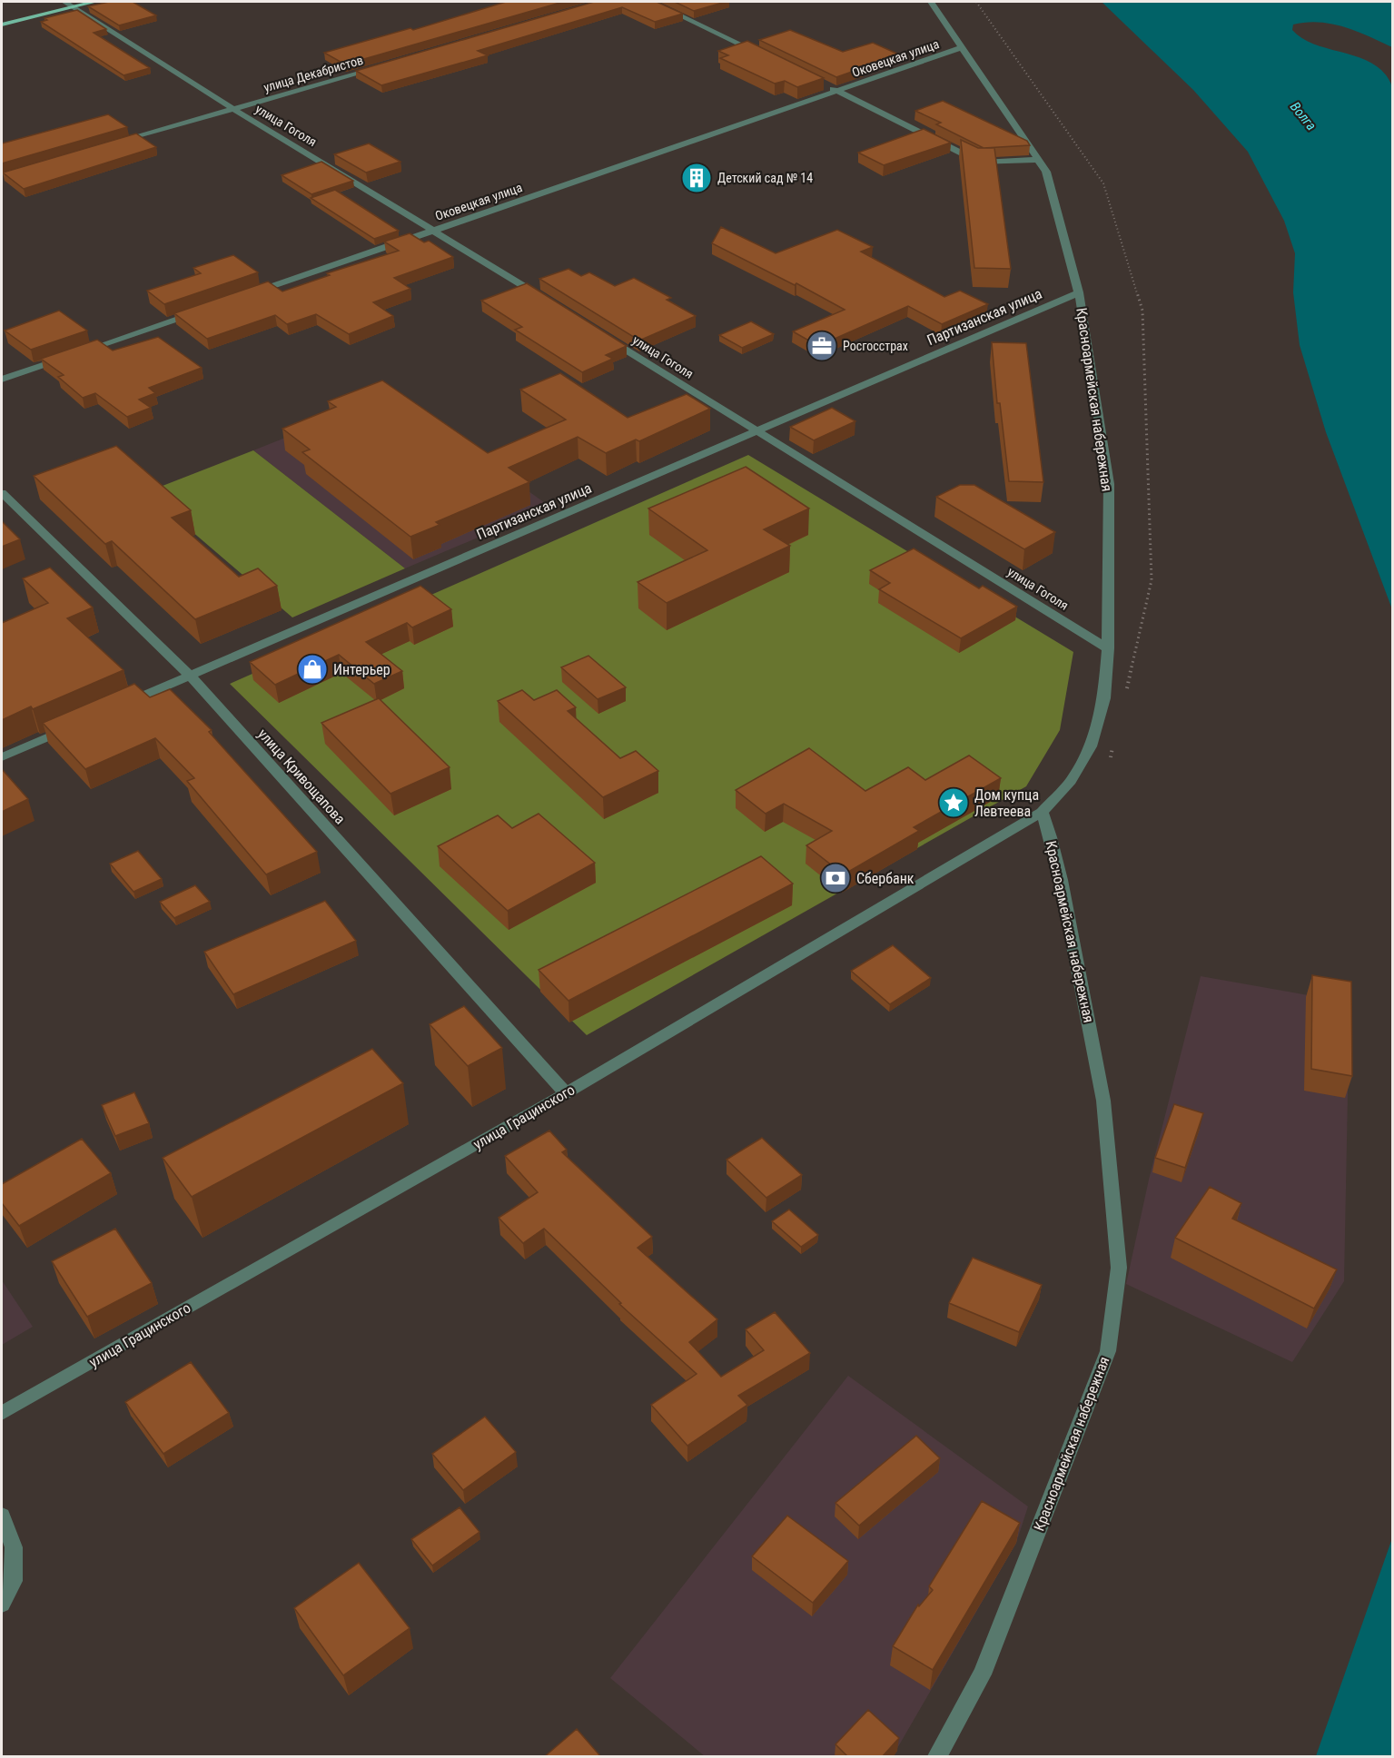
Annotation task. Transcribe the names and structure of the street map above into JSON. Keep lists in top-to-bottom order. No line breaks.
{"streets":{"street":["Оковецкая улица","улица Декабристов","улица Гоголя","Партизанская улица","Красноармейская набережная","улица Кривощапова","улица Грацинского"]},"crossings":[["Оковецкая улица","улица Гоголя"],["Оковецкая улица","Красноармейская набережная"],["улица Декабристов","улица Гоголя"],["улица Гоголя","Партизанская улица"],["улица Гоголя","Красноармейская набережная"],["Партизанская улица","Красноармейская набережная"],["Партизанская улица","улица Кривощапова"],["Красноармейская набережная","улица Грацинского"],["улица Кривощапова","улица Грацинского"]],"water":["Волга"],"places":{"building":["Детский сад № 14"],"office":["Росгосстрах"],"shop":["Интерьер"],"place":["Дом купца Левтеева"],"bank":["Сбербанк"]}}
